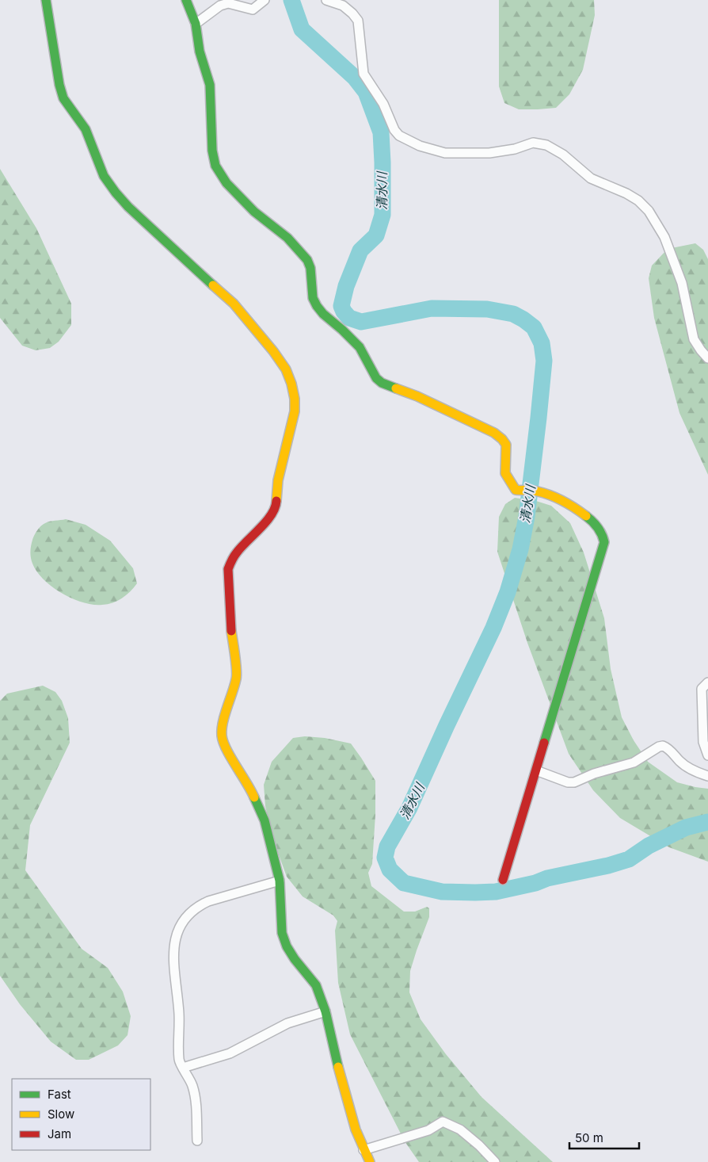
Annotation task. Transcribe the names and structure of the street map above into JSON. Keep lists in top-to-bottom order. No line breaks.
{"water":["清水川"],"legend":["Fast","Slow","Jam"],"scale_bar":"50 m"}
